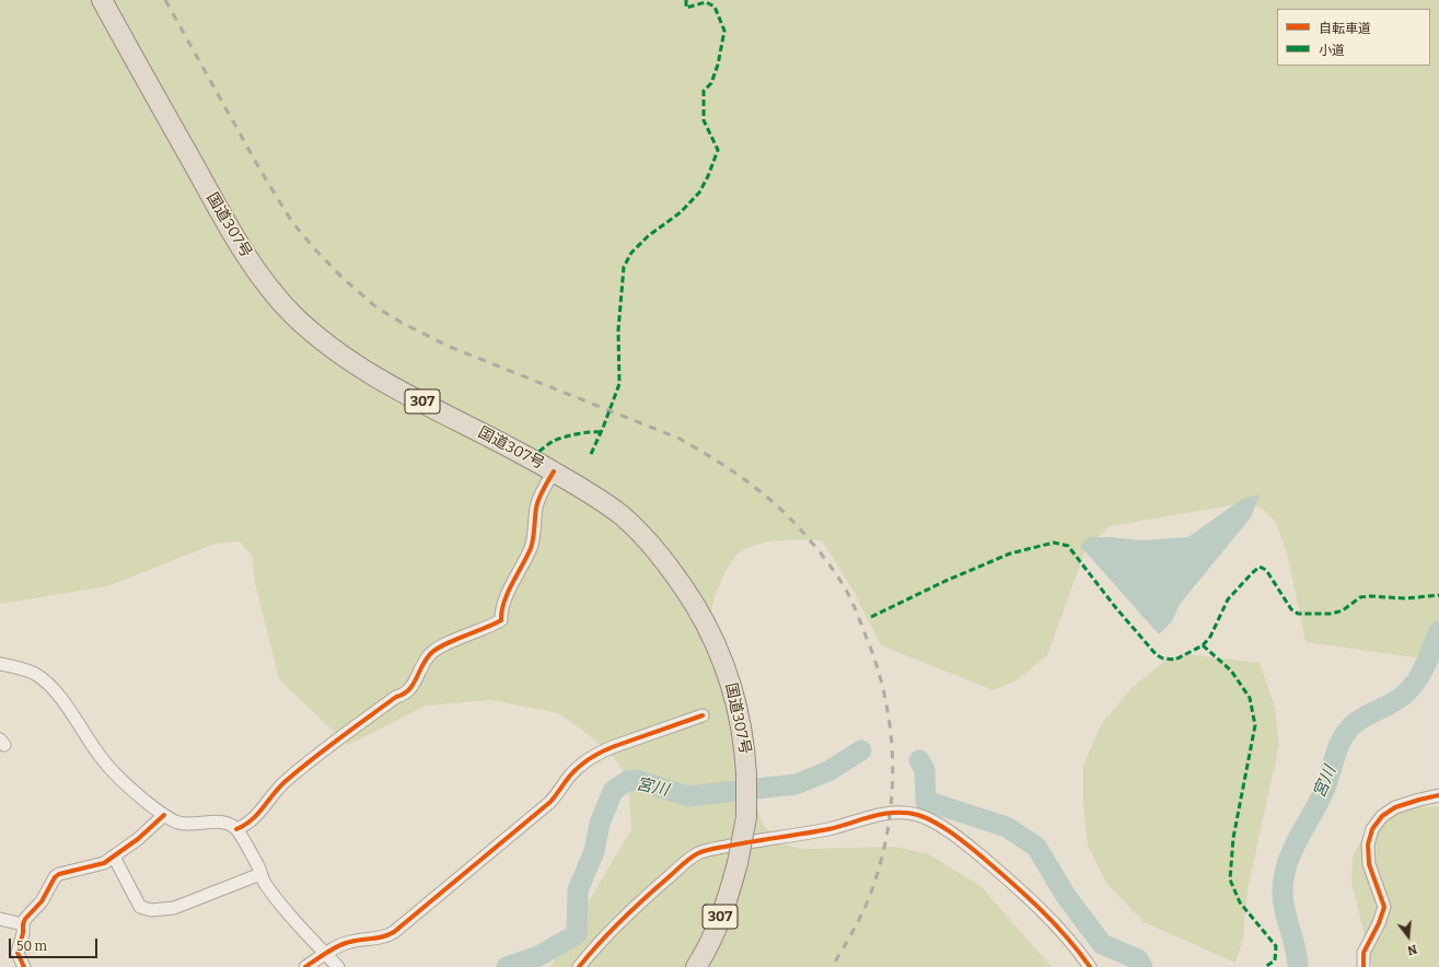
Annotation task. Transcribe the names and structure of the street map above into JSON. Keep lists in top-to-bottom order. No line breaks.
{"streets":{"highway":["国道307号","307"]},"water":["宮川"],"legend":["自転車道","小道"],"scale_bar":"50 m","north":"bottom"}
